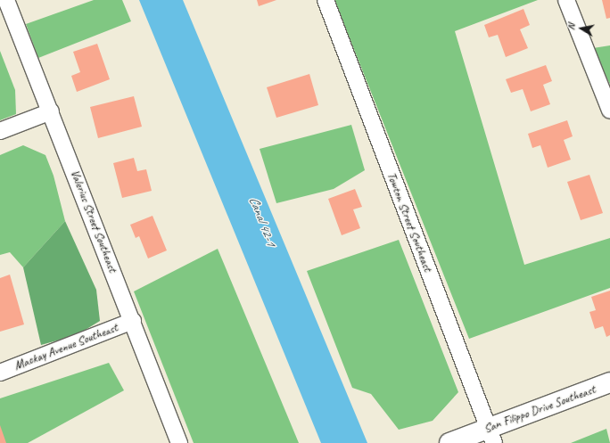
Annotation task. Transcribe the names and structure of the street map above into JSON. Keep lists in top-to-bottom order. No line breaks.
{"streets":{"street":["Valerius Street Southeast","Towton Street Southeast","Mackay Avenue Southeast","San Filippo Drive Southeast"]},"crossings":[["Valerius Street Southeast","Mackay Avenue Southeast"],["Towton Street Southeast","San Filippo Drive Southeast"]],"water":["Canal 42-1"],"north":"left"}
